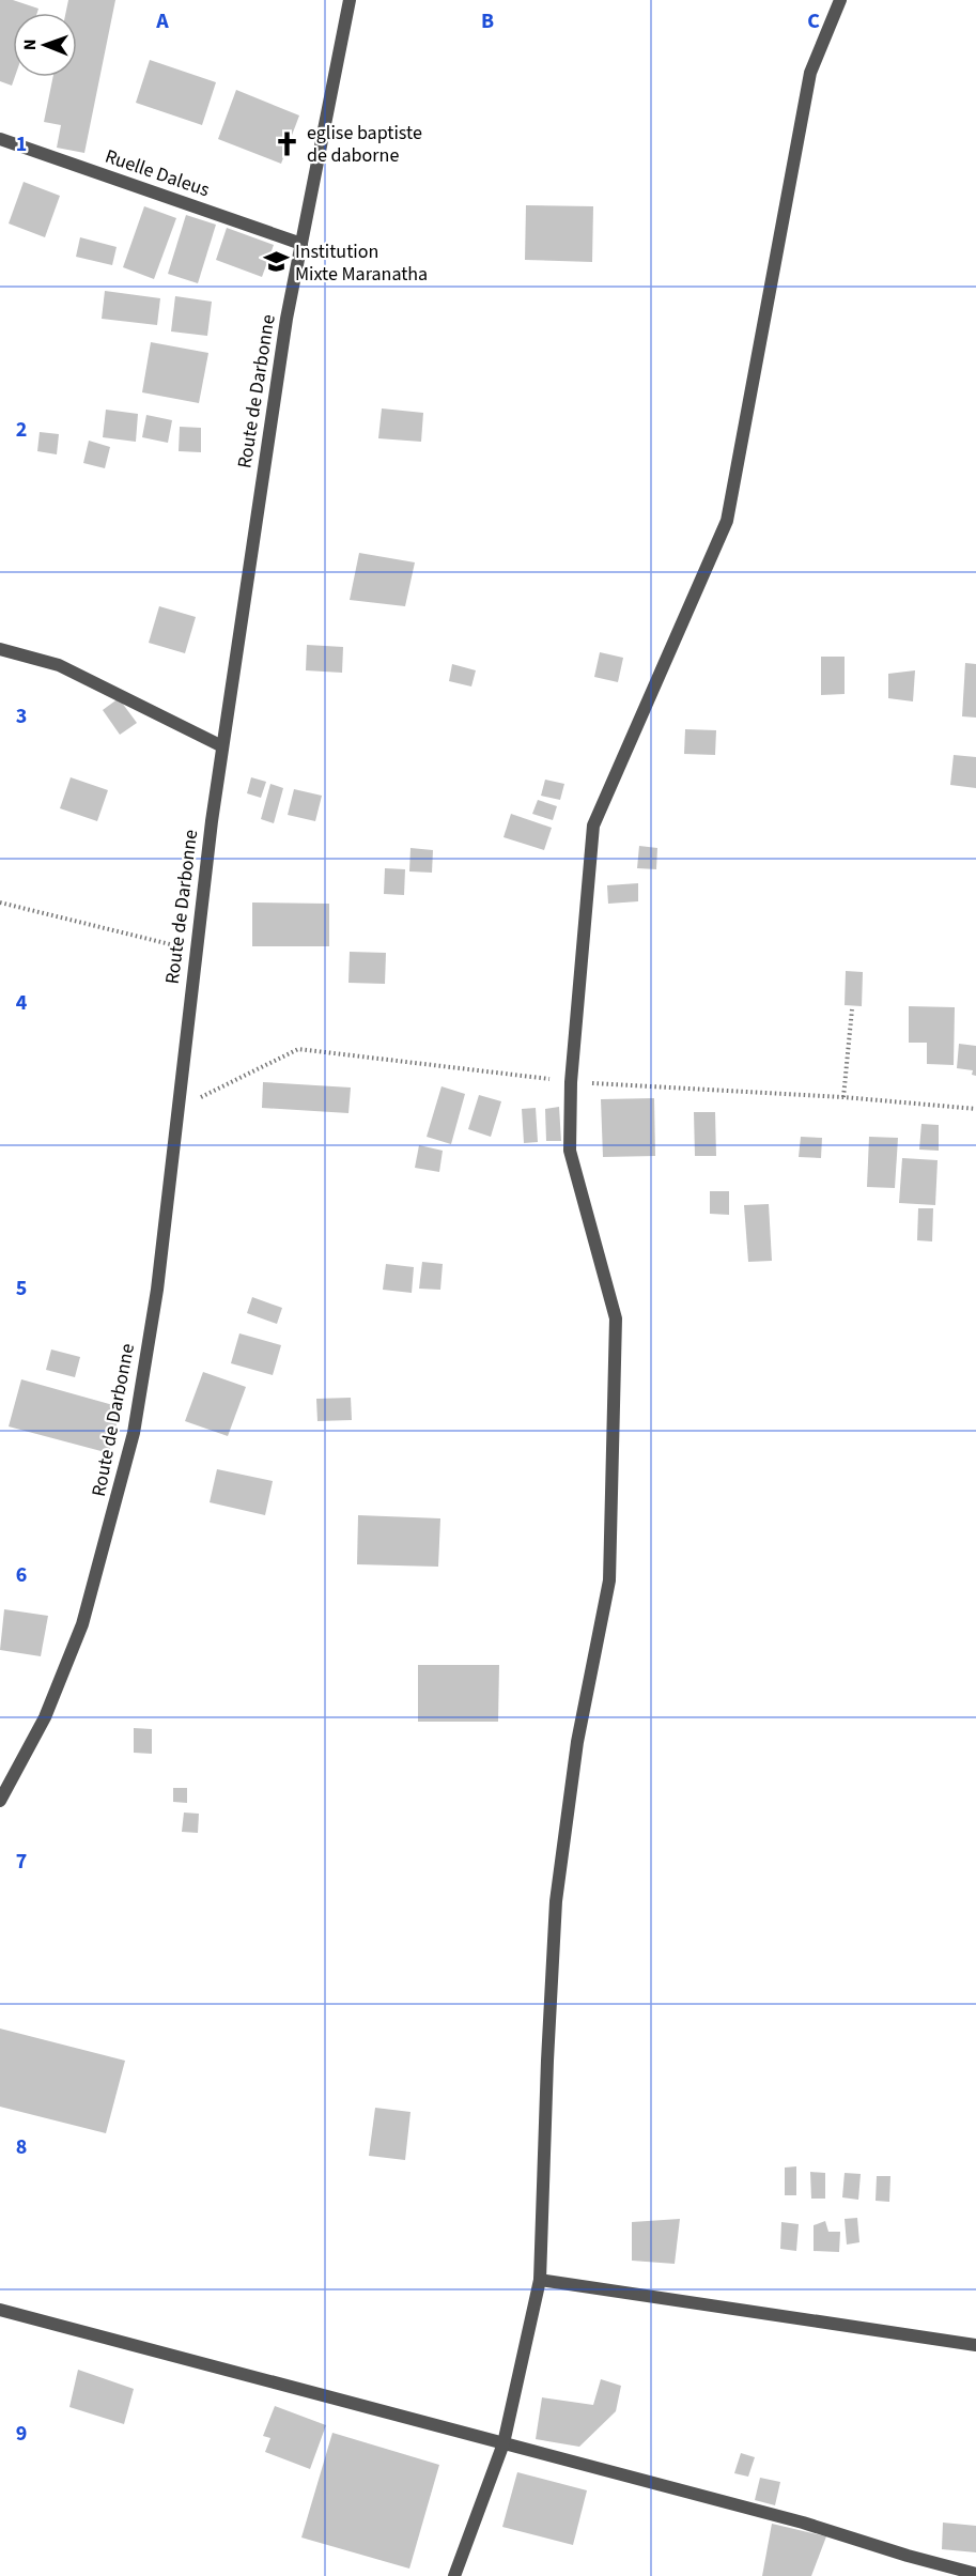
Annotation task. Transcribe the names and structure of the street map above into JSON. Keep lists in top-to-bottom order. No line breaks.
{"streets":{"street":["Ruelle Daleus","Route de Darbonne"]},"crossings":[["Ruelle Daleus","Route de Darbonne"]],"places":{"church":["eglise baptiste de daborne"],"school or university":["Institution Mixte Maranatha"]},"north":"left","grid":{"columns":["A","B","C"],"rows":["1","2","3","4","5","6","7","8","9"]}}
